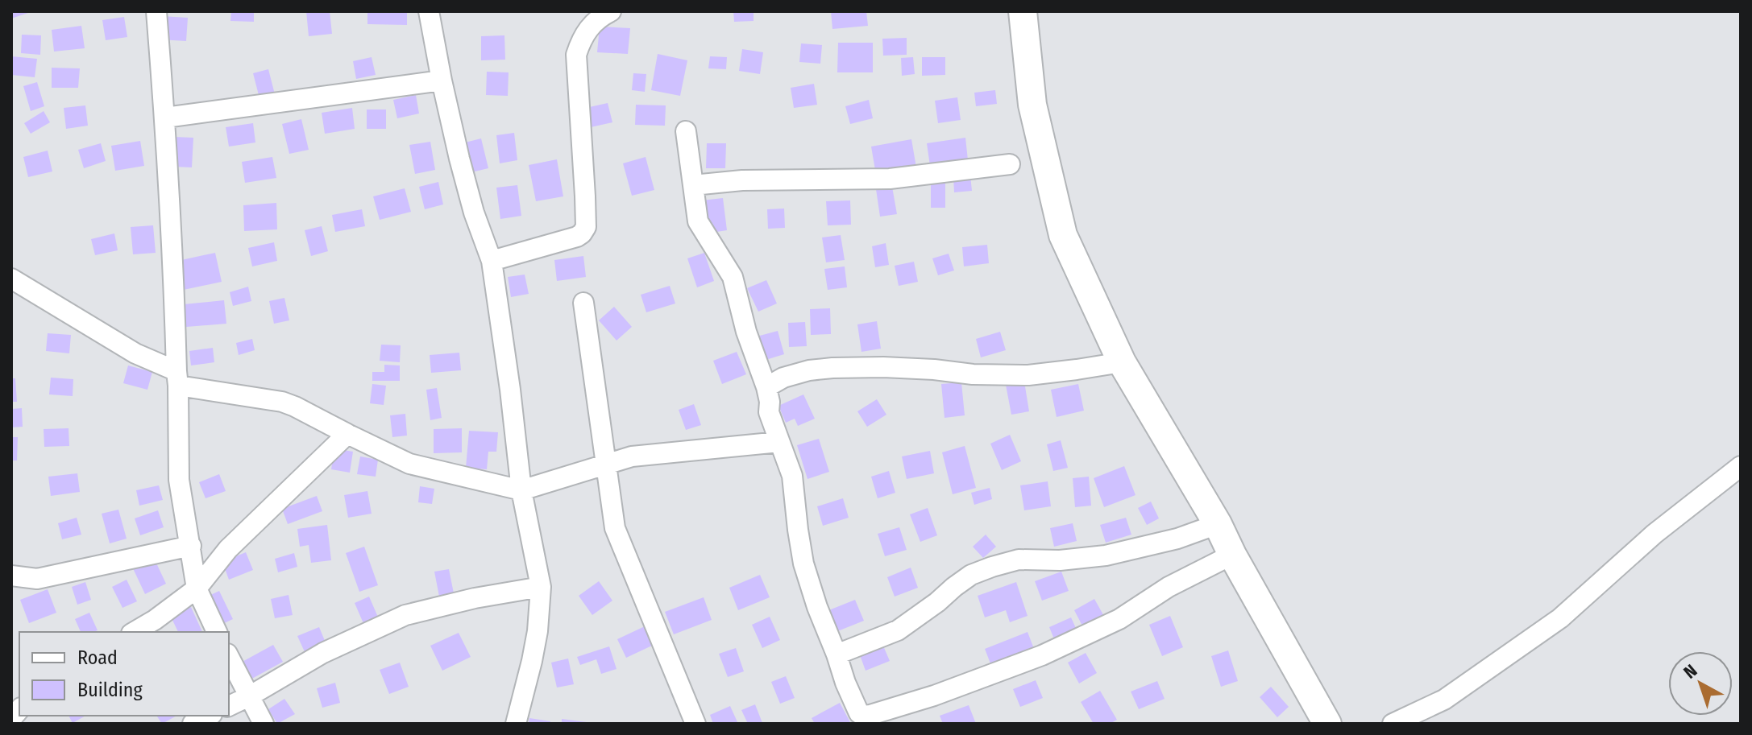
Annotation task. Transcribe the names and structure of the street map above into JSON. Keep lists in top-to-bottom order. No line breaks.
{"legend":["Road","Building"],"north":"top left"}
